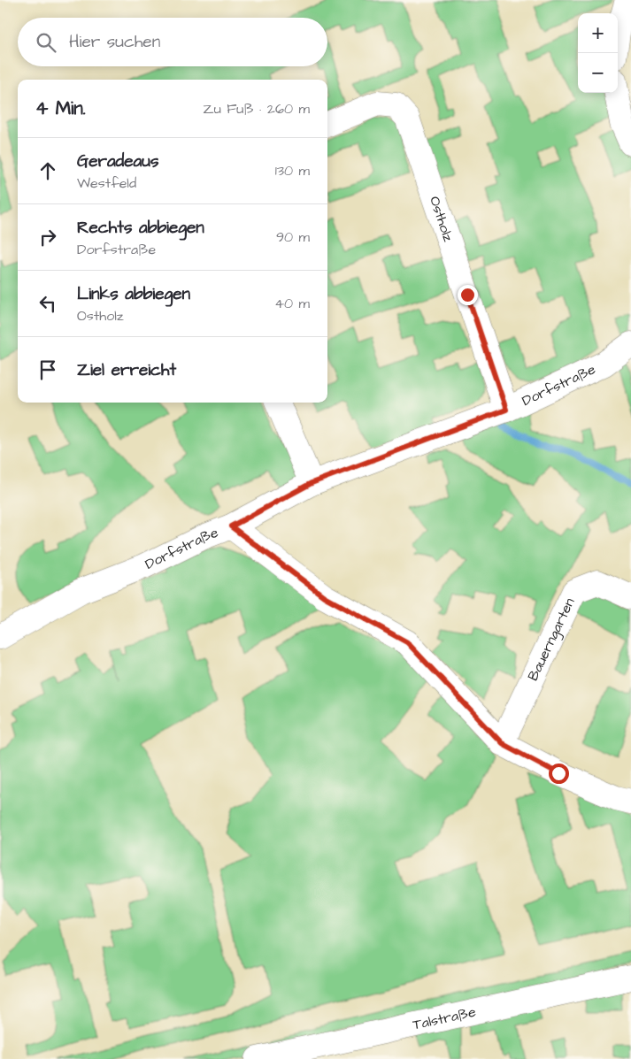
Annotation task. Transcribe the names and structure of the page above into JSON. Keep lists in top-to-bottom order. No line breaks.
{"streets":{"street":["Ostholz","Dorfstraße","Bauerngarten","Talstraße"]},"crossings":[["Ostholz","Dorfstraße"]],"page":{"map_buttons":["+","−"],"search":"Hier suchen","heading":["4 Min.","Zu Fuß · 260 m"],"list":[["Geradeaus","Westfeld","130 m"],["Rechts abbiegen","Dorfstraße","90 m"],["Links abbiegen","Ostholz","40 m"],"Ziel erreicht"]}}
